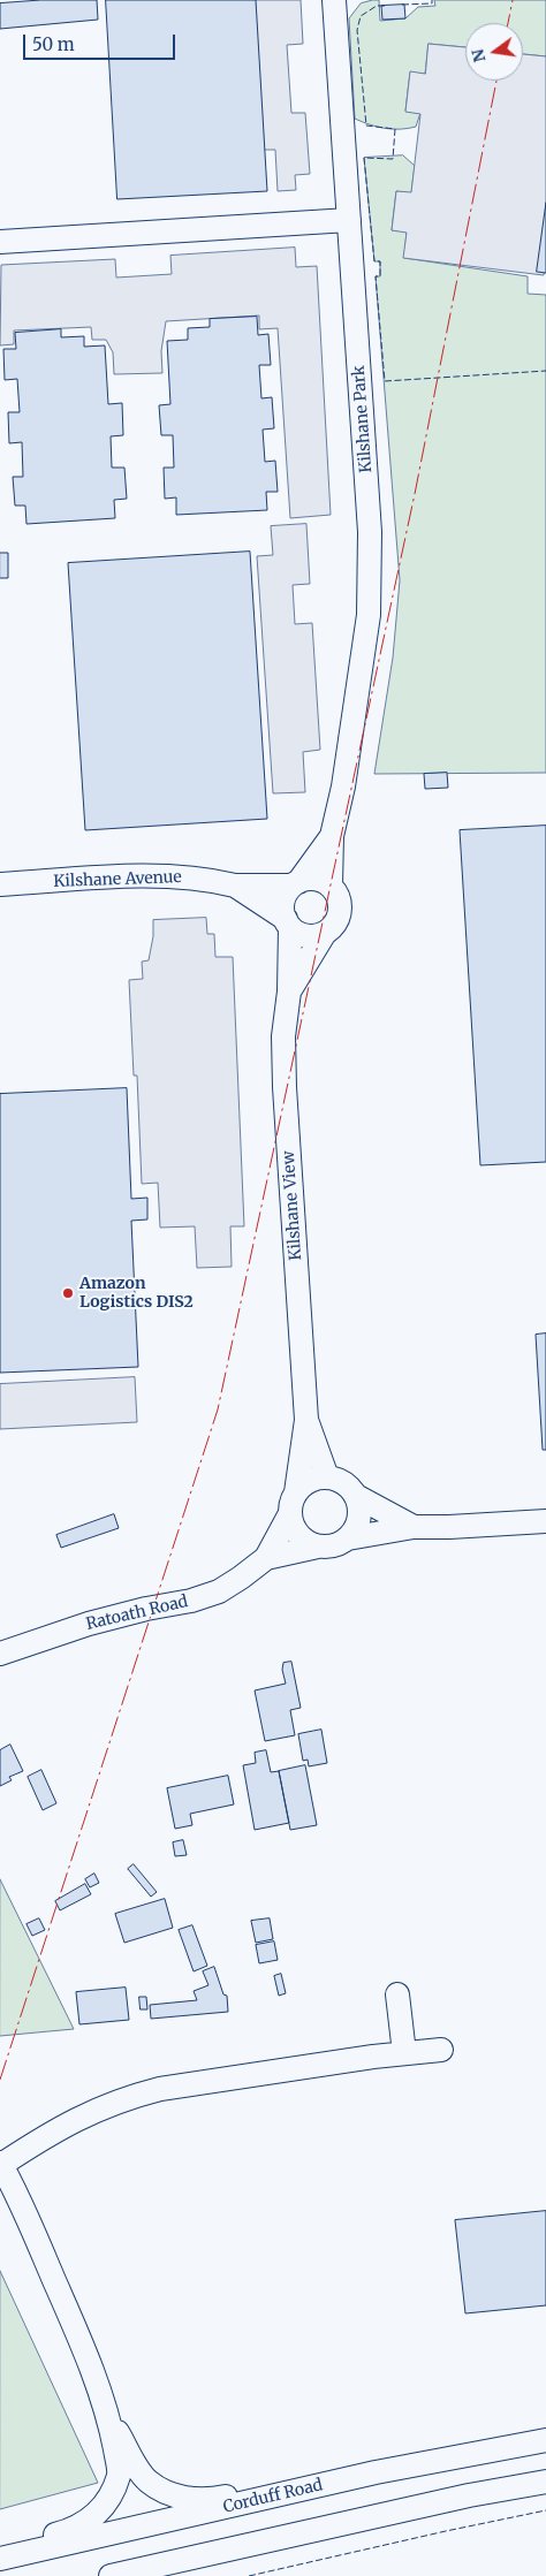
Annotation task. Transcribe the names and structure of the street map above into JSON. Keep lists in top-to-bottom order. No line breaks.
{"streets":{"street":["Kilshane Park","Kilshane Avenue","Kilshane View","Ratoath Road","Corduff Road"]},"crossings":[["Kilshane Park","Kilshane Avenue"],["Kilshane Park","Kilshane View"],["Kilshane Avenue","Kilshane View"],["Kilshane View","Ratoath Road"]],"places":["Amazon Logistics DIS2"],"scale_bar":"50 m","north":"left"}
